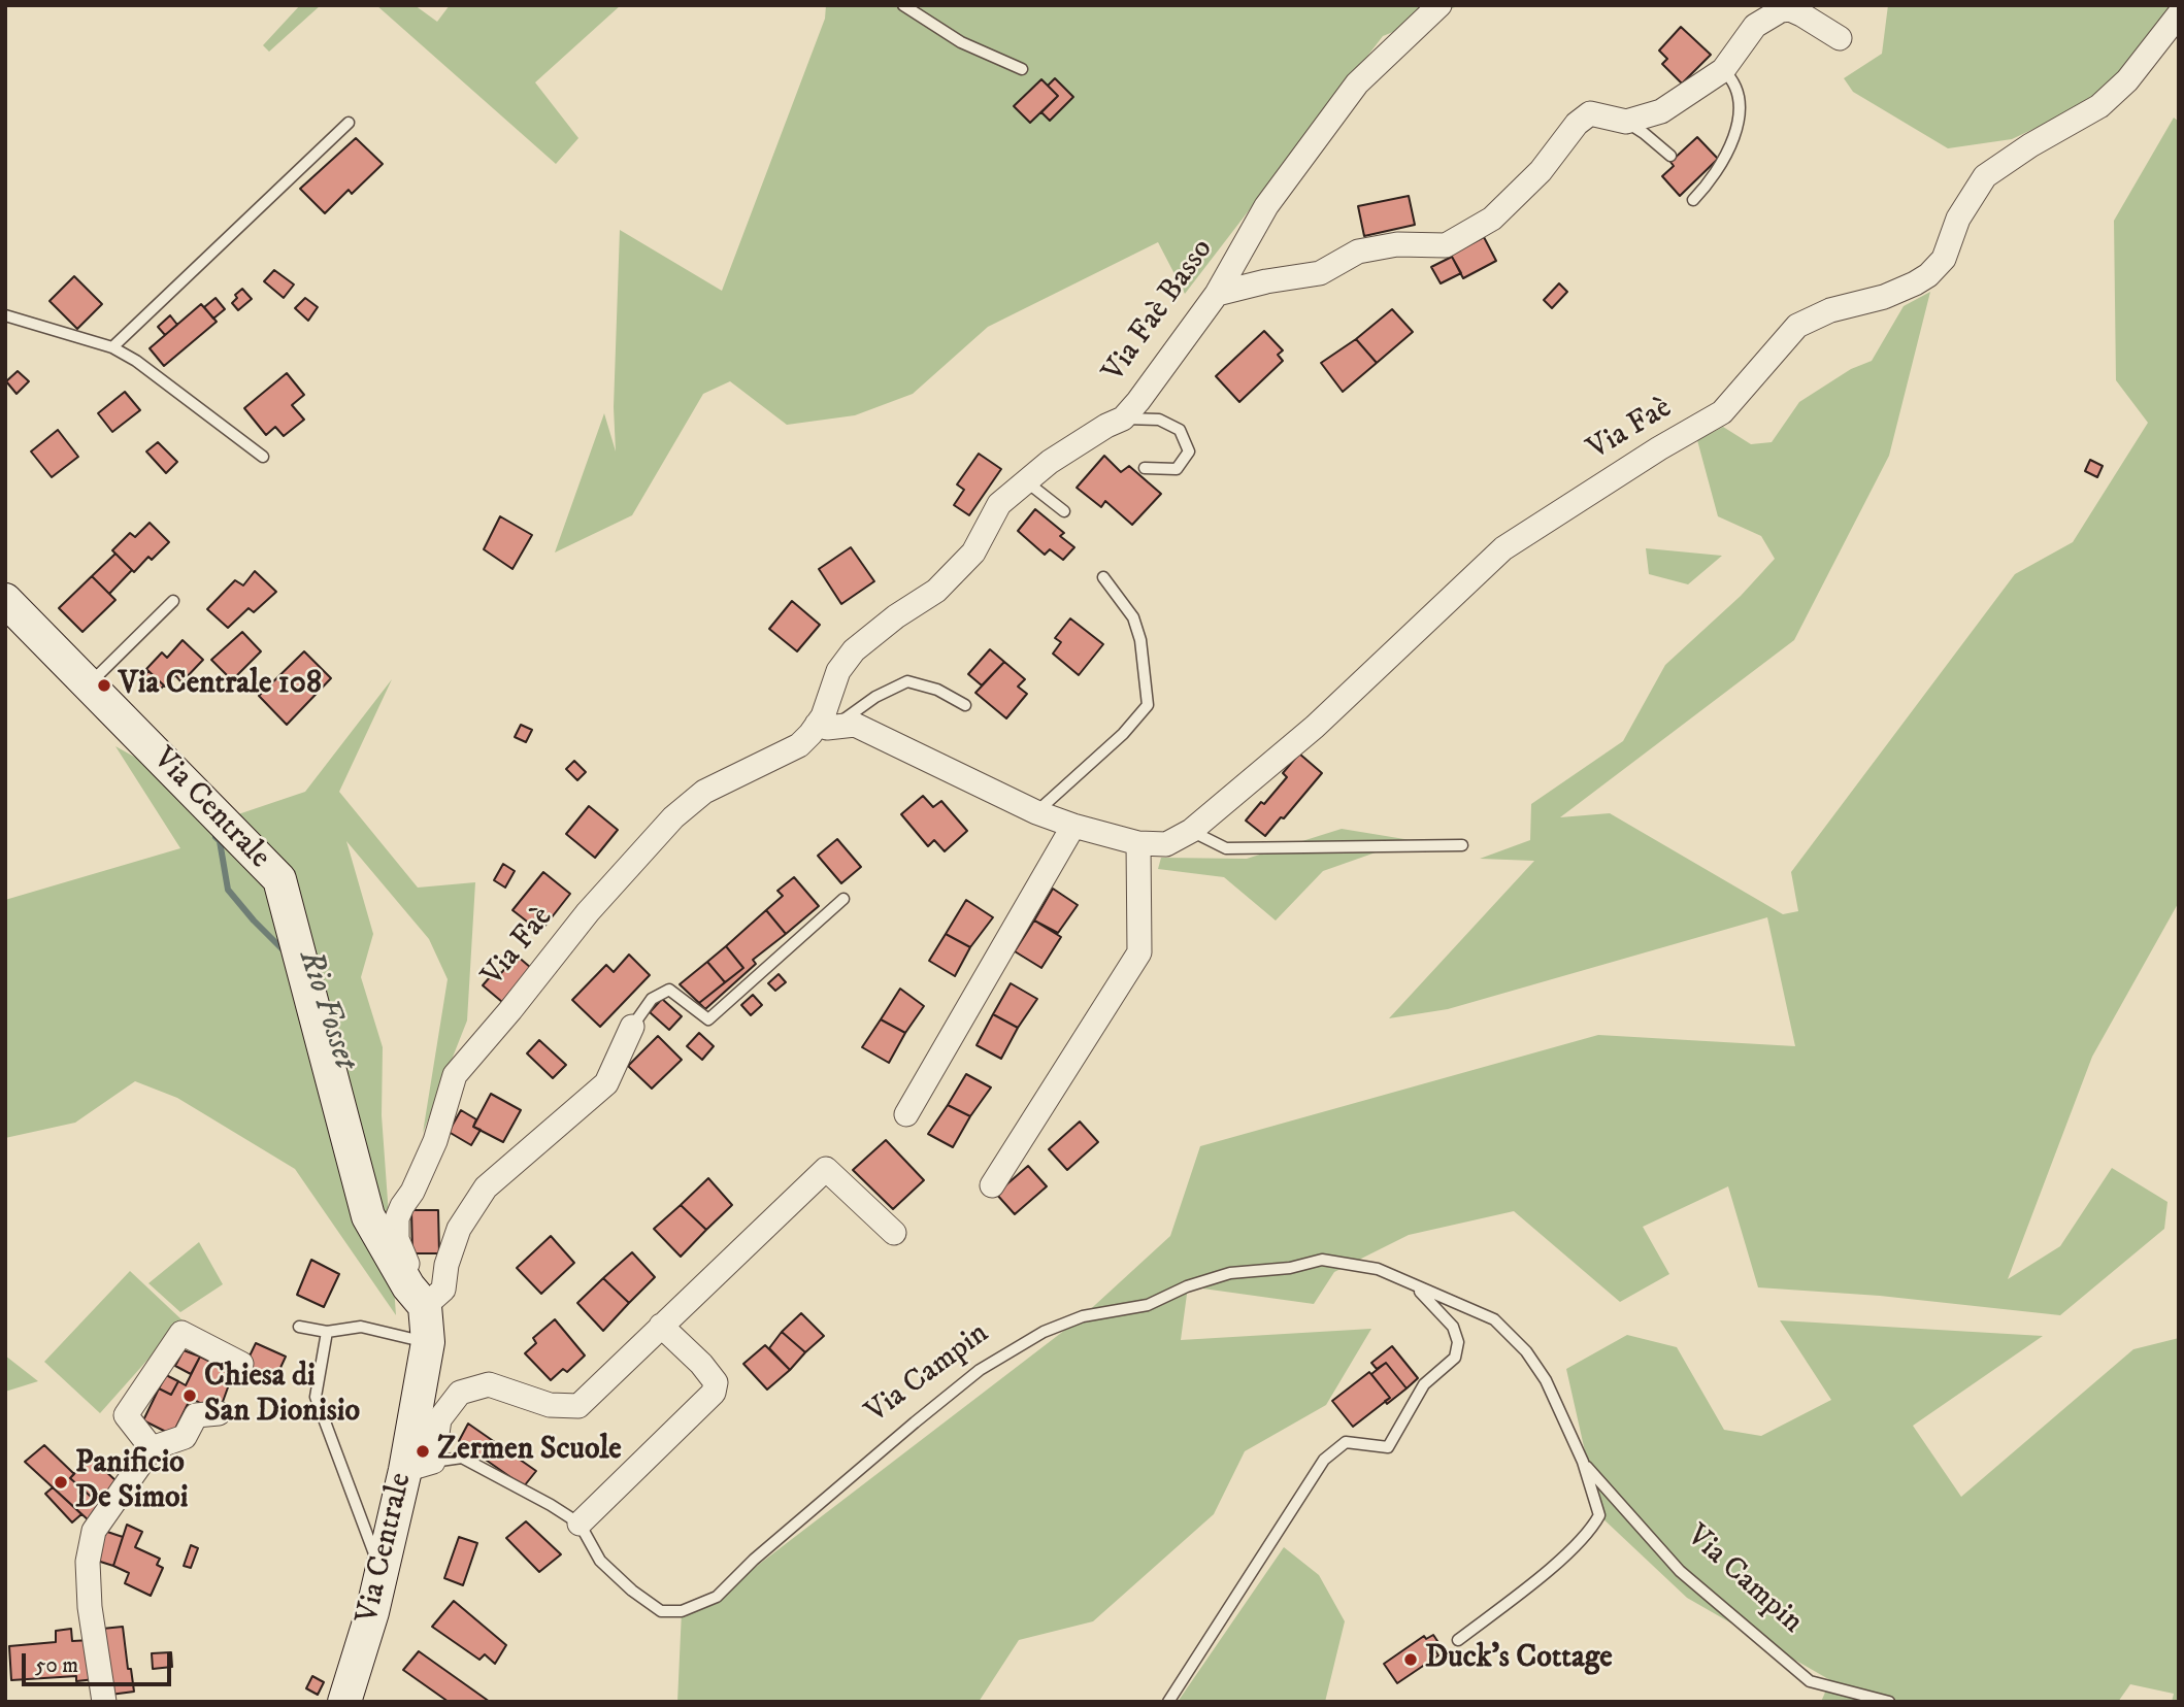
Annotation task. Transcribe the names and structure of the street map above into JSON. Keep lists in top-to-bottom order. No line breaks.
{"streets":{"street":["Via Faè Basso","Via Faè","Via Centrale"],"lane":["Via Campin"]},"crossings":[["Via Faè Basso","Via Faè"],["Via Faè","Via Centrale"]],"water":["Rio Fosset"],"places":["Via Centrale 108","Chiesa di San Dionisio","Zermen Scuole","Panificio De Simoi","Duck's Cottage"],"scale_bar":"50 m"}
